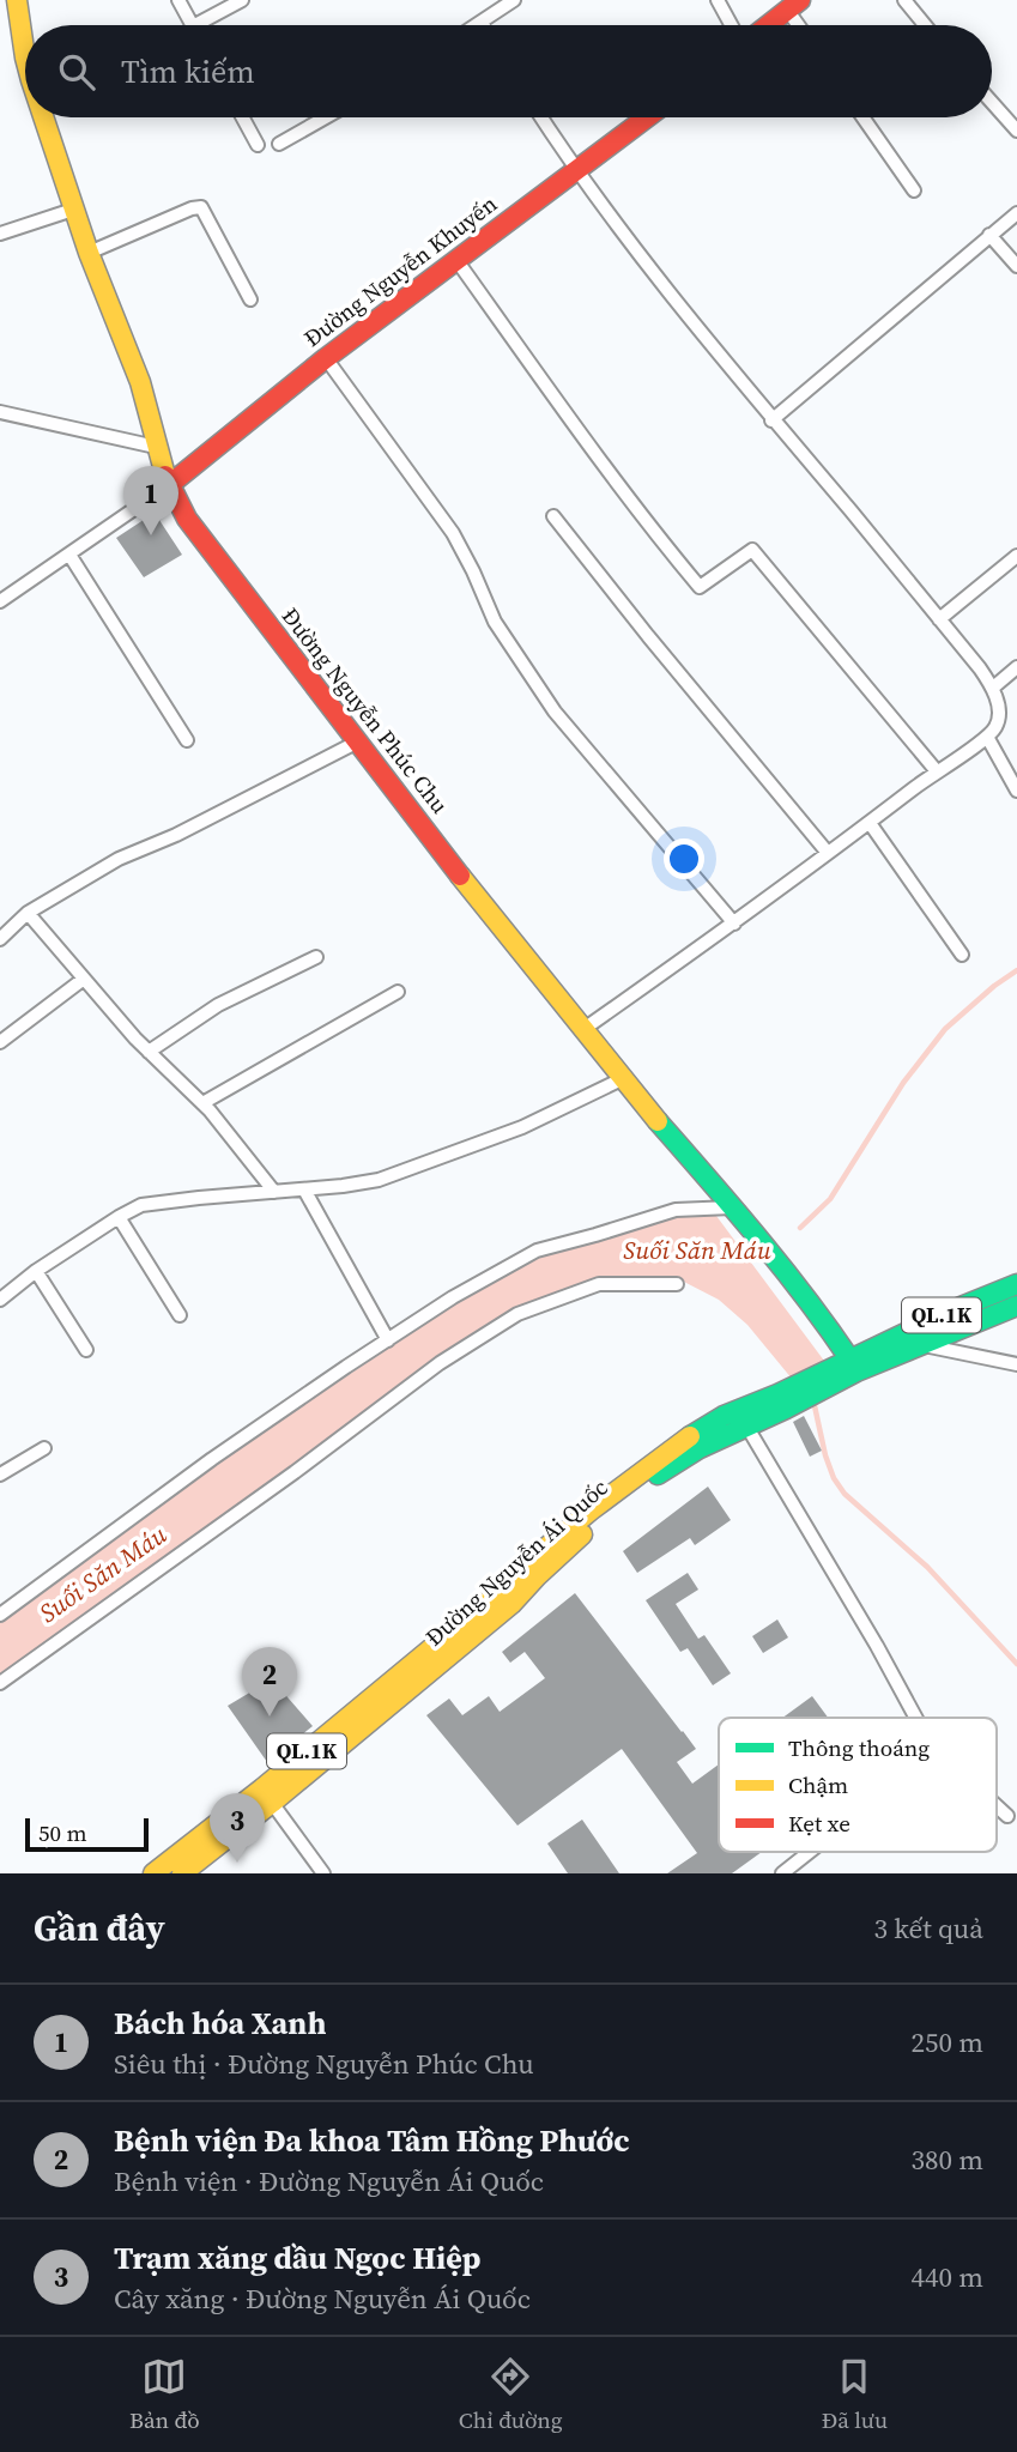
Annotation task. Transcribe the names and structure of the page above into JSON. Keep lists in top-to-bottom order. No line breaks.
{"streets":{"street":["Đường Nguyễn Khuyến","Đường Nguyễn Phúc Chu","QL.1K","Đường Nguyễn Ái Quốc"]},"crossings":[["Đường Nguyễn Khuyến","Đường Nguyễn Phúc Chu"],["Đường Nguyễn Phúc Chu","Đường Nguyễn Ái Quốc"],["QL.1K","Đường Nguyễn Ái Quốc"]],"water":["Suối Săn Máu"],"legend":["Thông thoáng","Chậm","Kẹt xe"],"scale_bar":"50 m","page":{"search":"Tìm kiếm","pins":["1","2","3"],"scale":"50 m","heading":["Gần đây","3 kết quả"],"list":[{"mark":"1","name":"Bách hóa Xanh","note":"Siêu thị · Đường Nguyễn Phúc Chu","value":"250 m"},{"mark":"2","name":"Bệnh viện Đa khoa Tâm Hồng Phước","note":"Bệnh viện · Đường Nguyễn Ái Quốc","value":"380 m"},{"mark":"3","name":"Trạm xăng dầu Ngọc Hiệp","note":"Cây xăng · Đường Nguyễn Ái Quốc","value":"440 m"}],"nav":["Bản đồ","Chỉ đường","Đã lưu"]}}
